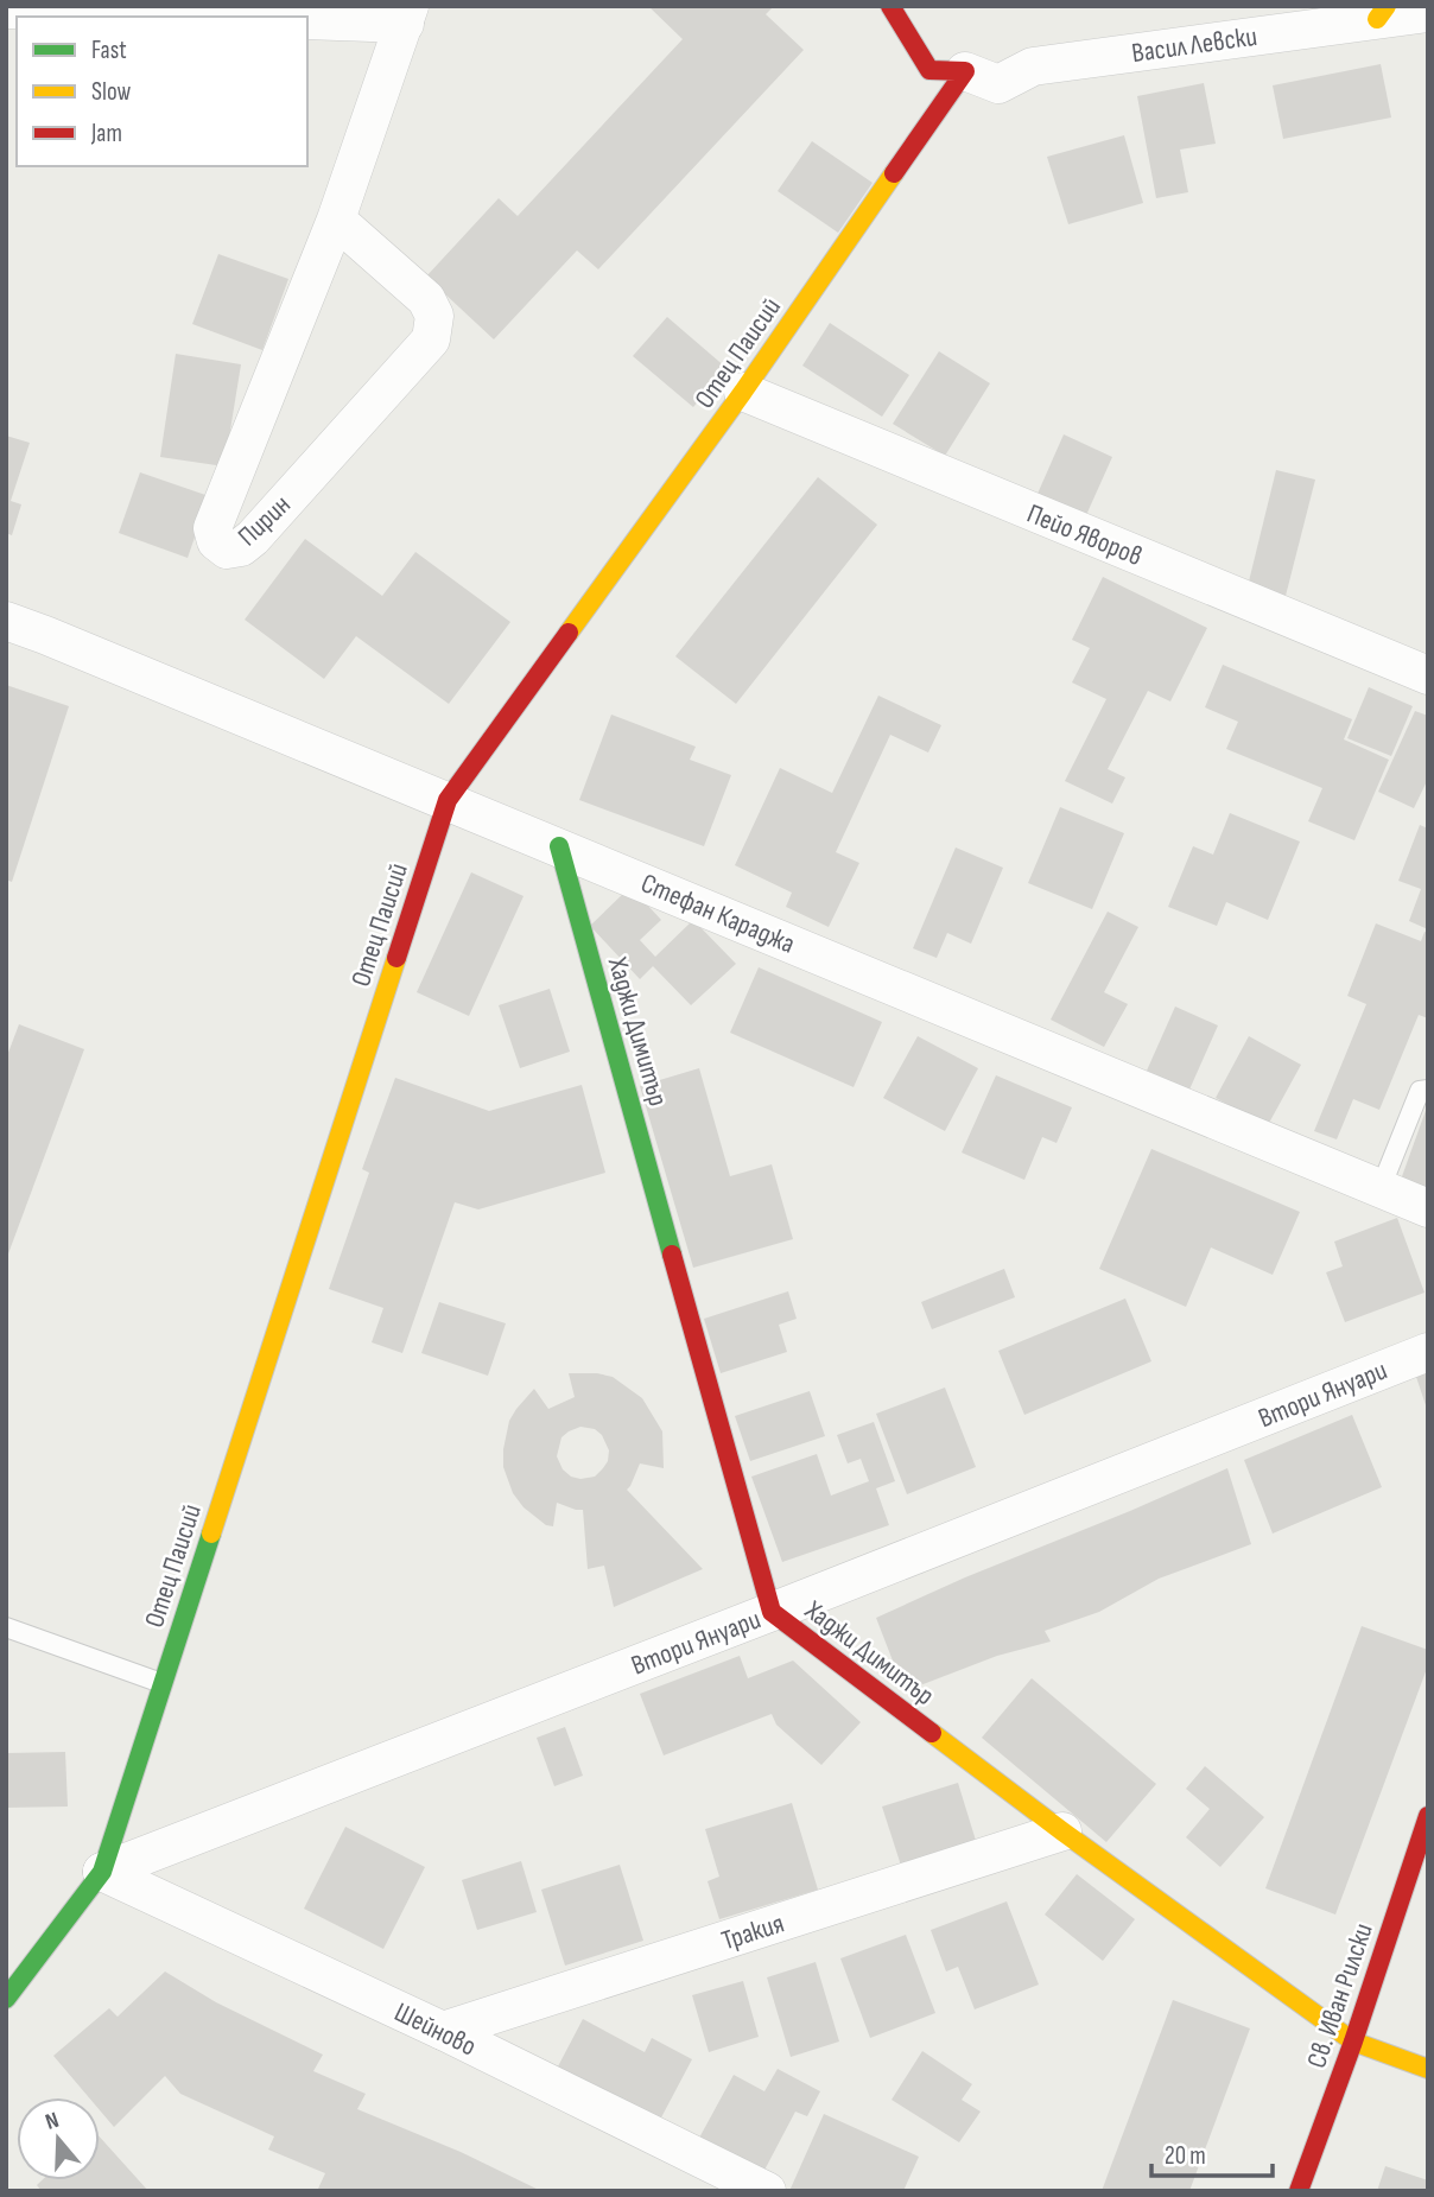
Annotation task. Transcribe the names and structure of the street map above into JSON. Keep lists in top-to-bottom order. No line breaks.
{"streets":{"street":["Васил Левски","Отец Паисий","Пирин","Пейо Яворов","Стефан Караджа","Хаджи Димитър","Втори Януари","Тракия","Св. Иван Рилски","Шейново"]},"crossings":[["Васил Левски","Отец Паисий"],["Отец Паисий","Пейо Яворов"],["Отец Паисий","Стефан Караджа"],["Отец Паисий","Втори Януари"],["Отец Паисий","Шейново"],["Стефан Караджа","Хаджи Димитър"],["Хаджи Димитър","Втори Януари"],["Хаджи Димитър","Тракия"],["Хаджи Димитър","Св. Иван Рилски"],["Втори Януари","Шейново"],["Тракия","Шейново"]],"legend":["Fast","Slow","Jam"],"scale_bar":"20 m","north":"top"}
